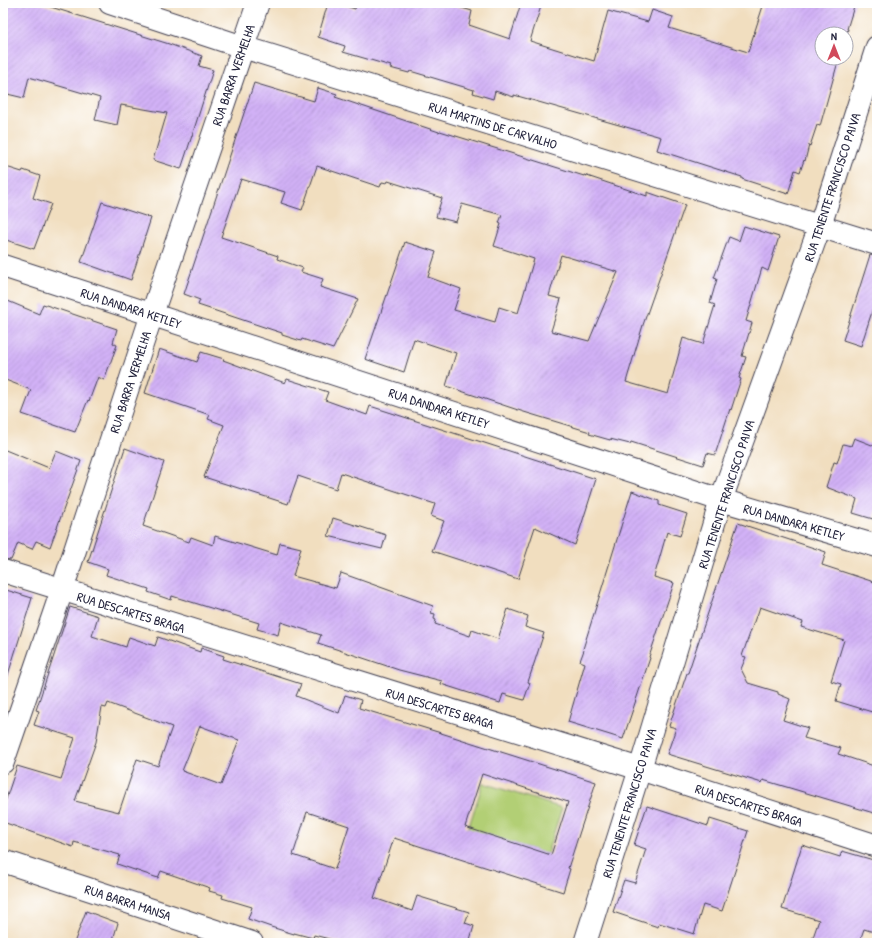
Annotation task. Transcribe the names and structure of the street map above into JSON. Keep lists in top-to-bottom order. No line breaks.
{"streets":{"street":["RUA BARRA VERMELHA","RUA MARTINS DE CARVALHO","RUA TENENTE FRANCISCO PAIVA","RUA DANDARA KETLEY","RUA DESCARTES BRAGA","RUA BARRA MANSA"]},"crossings":[["RUA BARRA VERMELHA","RUA MARTINS DE CARVALHO"],["RUA BARRA VERMELHA","RUA DANDARA KETLEY"],["RUA BARRA VERMELHA","RUA DESCARTES BRAGA"],["RUA MARTINS DE CARVALHO","RUA TENENTE FRANCISCO PAIVA"],["RUA TENENTE FRANCISCO PAIVA","RUA DANDARA KETLEY"],["RUA TENENTE FRANCISCO PAIVA","RUA DESCARTES BRAGA"]],"north":"top"}
